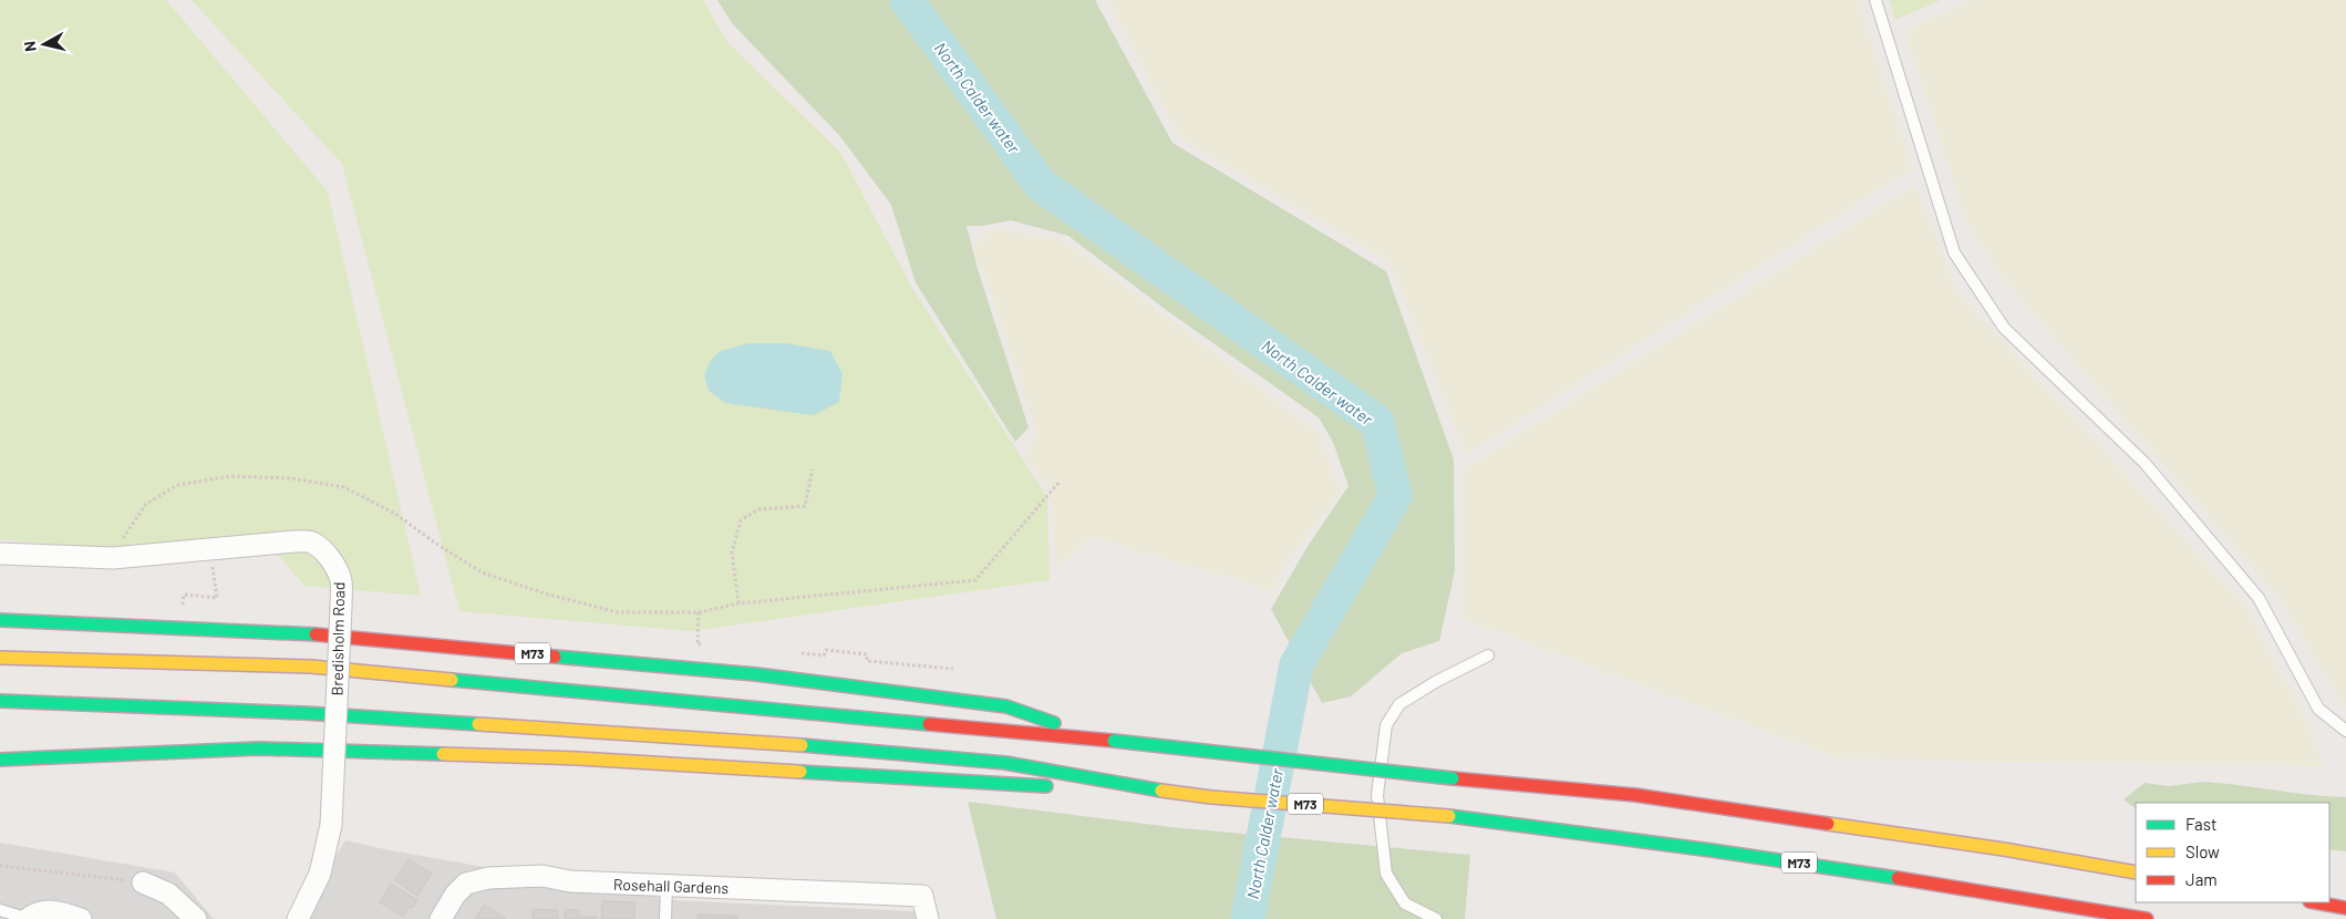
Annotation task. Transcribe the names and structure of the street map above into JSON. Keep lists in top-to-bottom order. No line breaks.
{"streets":{"highway":["M73"],"street":["Bredisholm Road","Rosehall Gardens"]},"water":["North Calder water"],"legend":["Fast","Slow","Jam"],"north":"left"}
